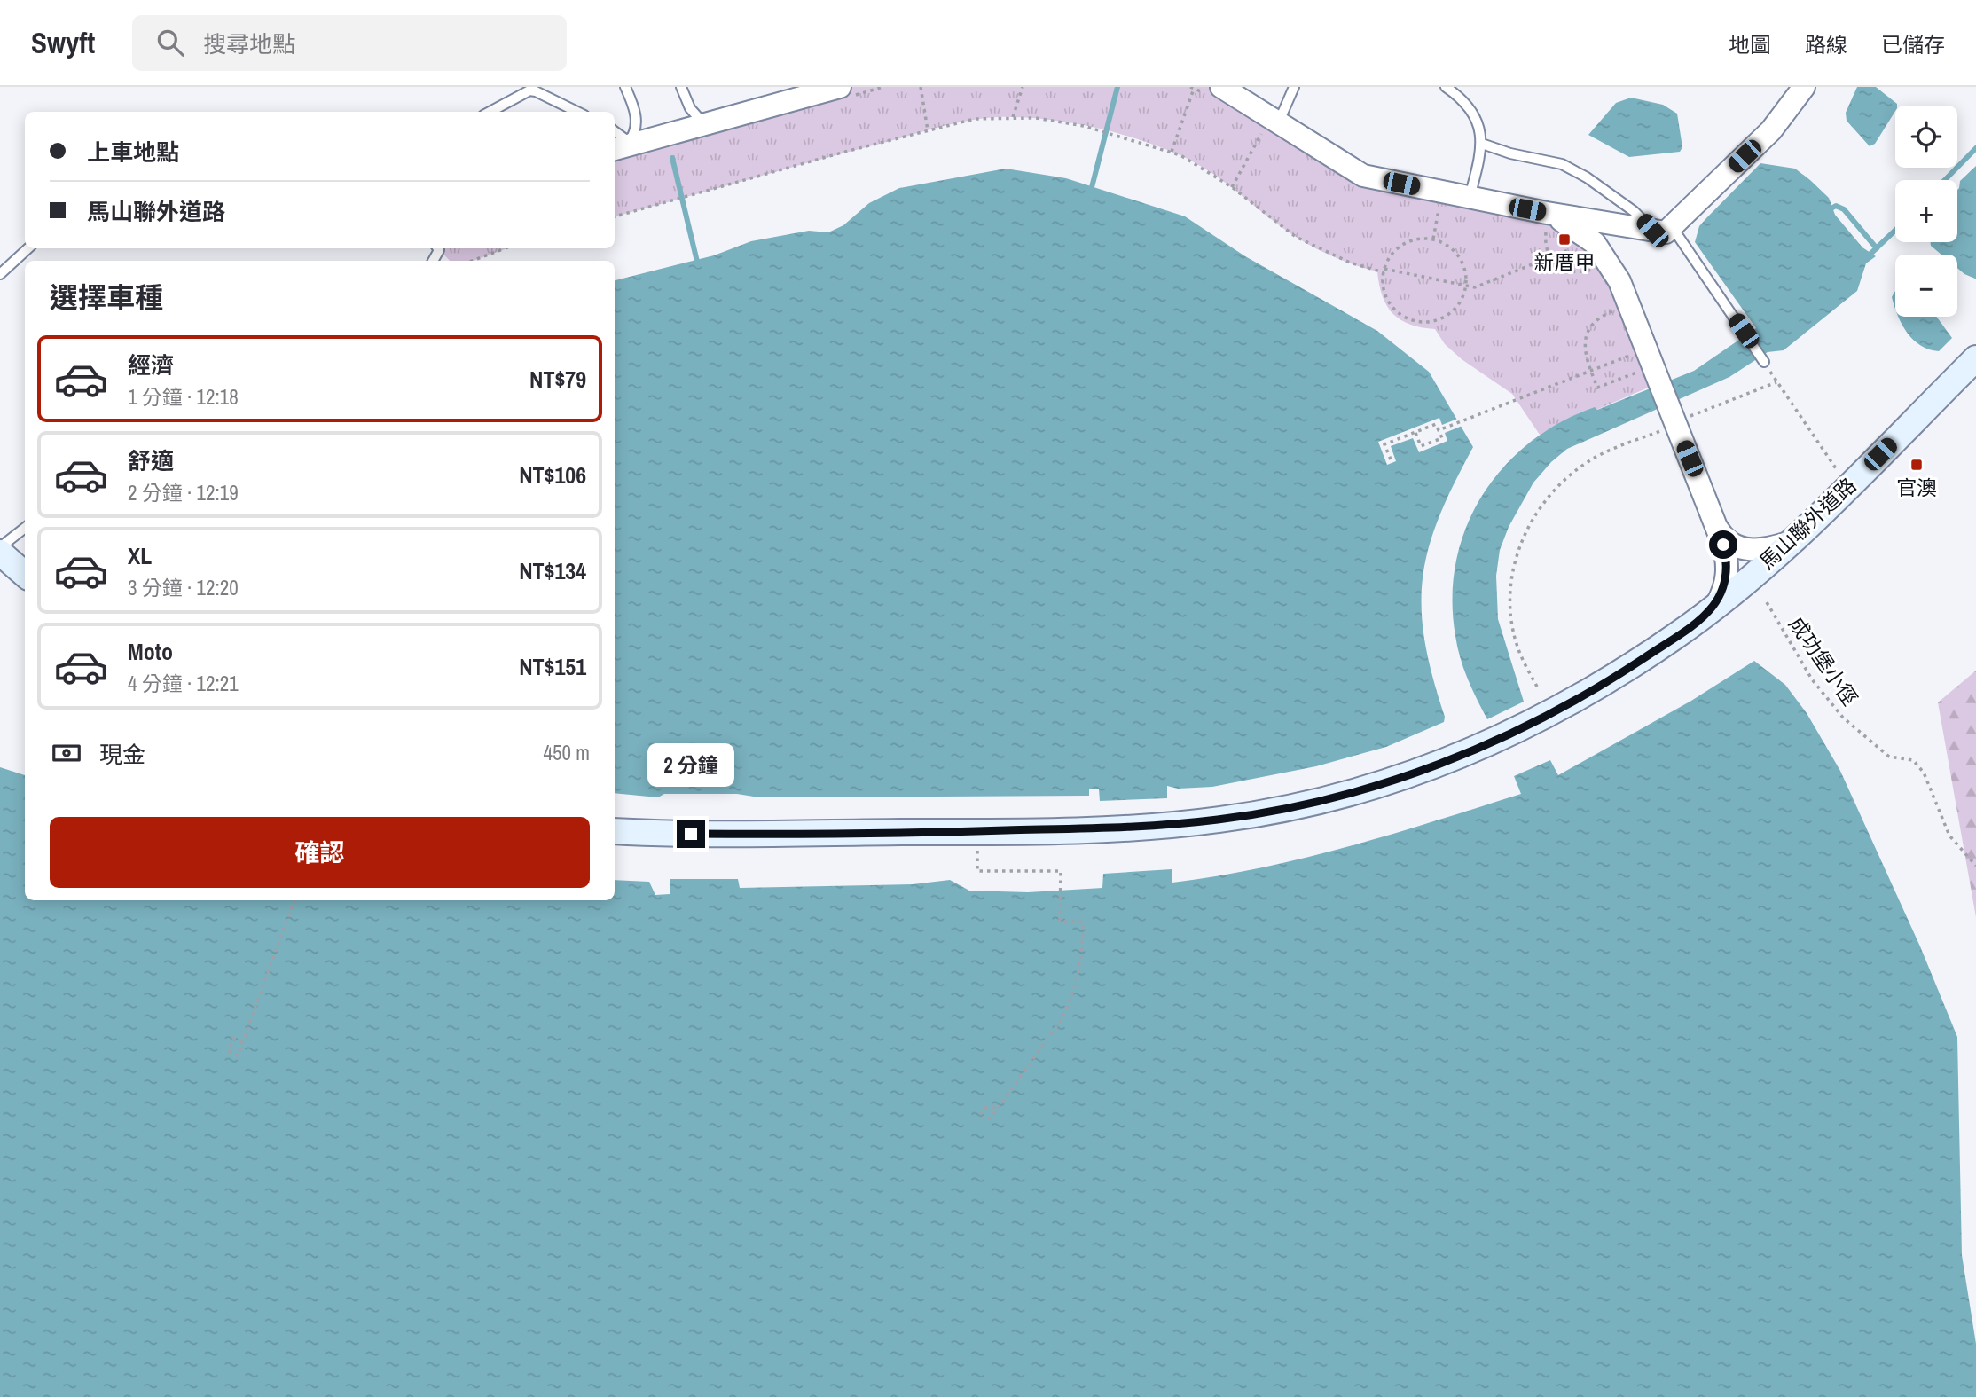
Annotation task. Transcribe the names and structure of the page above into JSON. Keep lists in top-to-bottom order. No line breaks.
{"streets":{"main road":["馬山聯外道路"],"path":["成功堡小徑"]},"places":{"transit":["新厝甲","官澳"]},"page":{"header":"Swyft","search":"搜尋地點","nav":["地圖","路線","已儲存"],"map_buttons":["+","−"],"banner":["上車地點","馬山聯外道路"],"heading":"選擇車種","list":[{"name":"經濟","note":"1 分鐘 · 12:18","value":"NT$79"},{"name":"舒適","note":"2 分鐘 · 12:19","value":"NT$106"},{"name":"XL","note":"3 分鐘 · 12:20","value":"NT$134"},{"name":"Moto","note":"4 分鐘 · 12:21","value":"NT$151"}],"pay":["現金","450 m"],"bubble":"2 分鐘","buttons":"確認"}}
